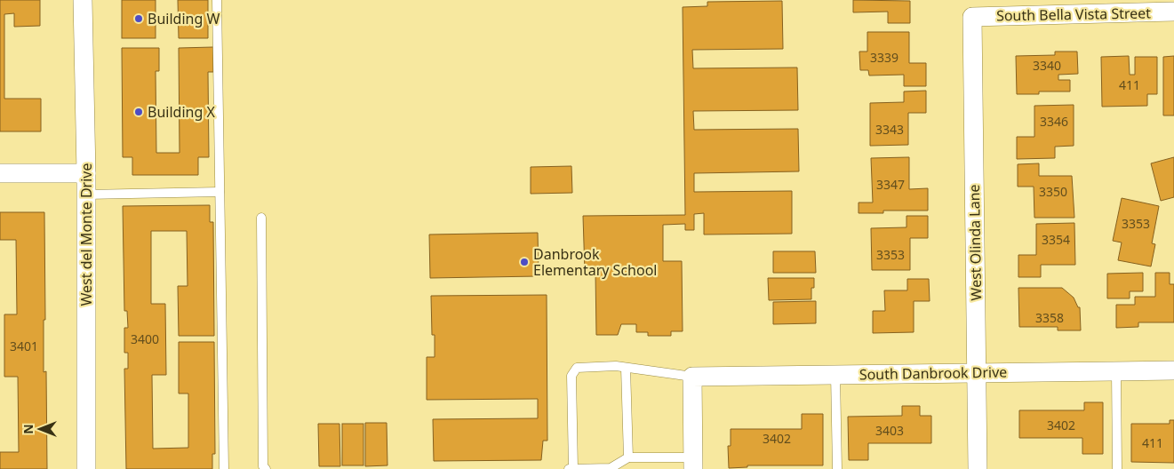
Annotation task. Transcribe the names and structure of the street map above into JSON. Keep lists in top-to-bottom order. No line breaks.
{"streets":{"street":["South Bella Vista Street","West del Monte Drive","West Olinda Lane","South Danbrook Drive"]},"crossings":[["South Bella Vista Street","West Olinda Lane"],["West Olinda Lane","South Danbrook Drive"]],"places":["Building W","Building X","Danbrook Elementary School"],"house_numbers":["3339","3340","411","3346","3343","3347","3350","3353","3354","3353","3358","3400","3401","3402","3403","3402","411"],"north":"left"}
